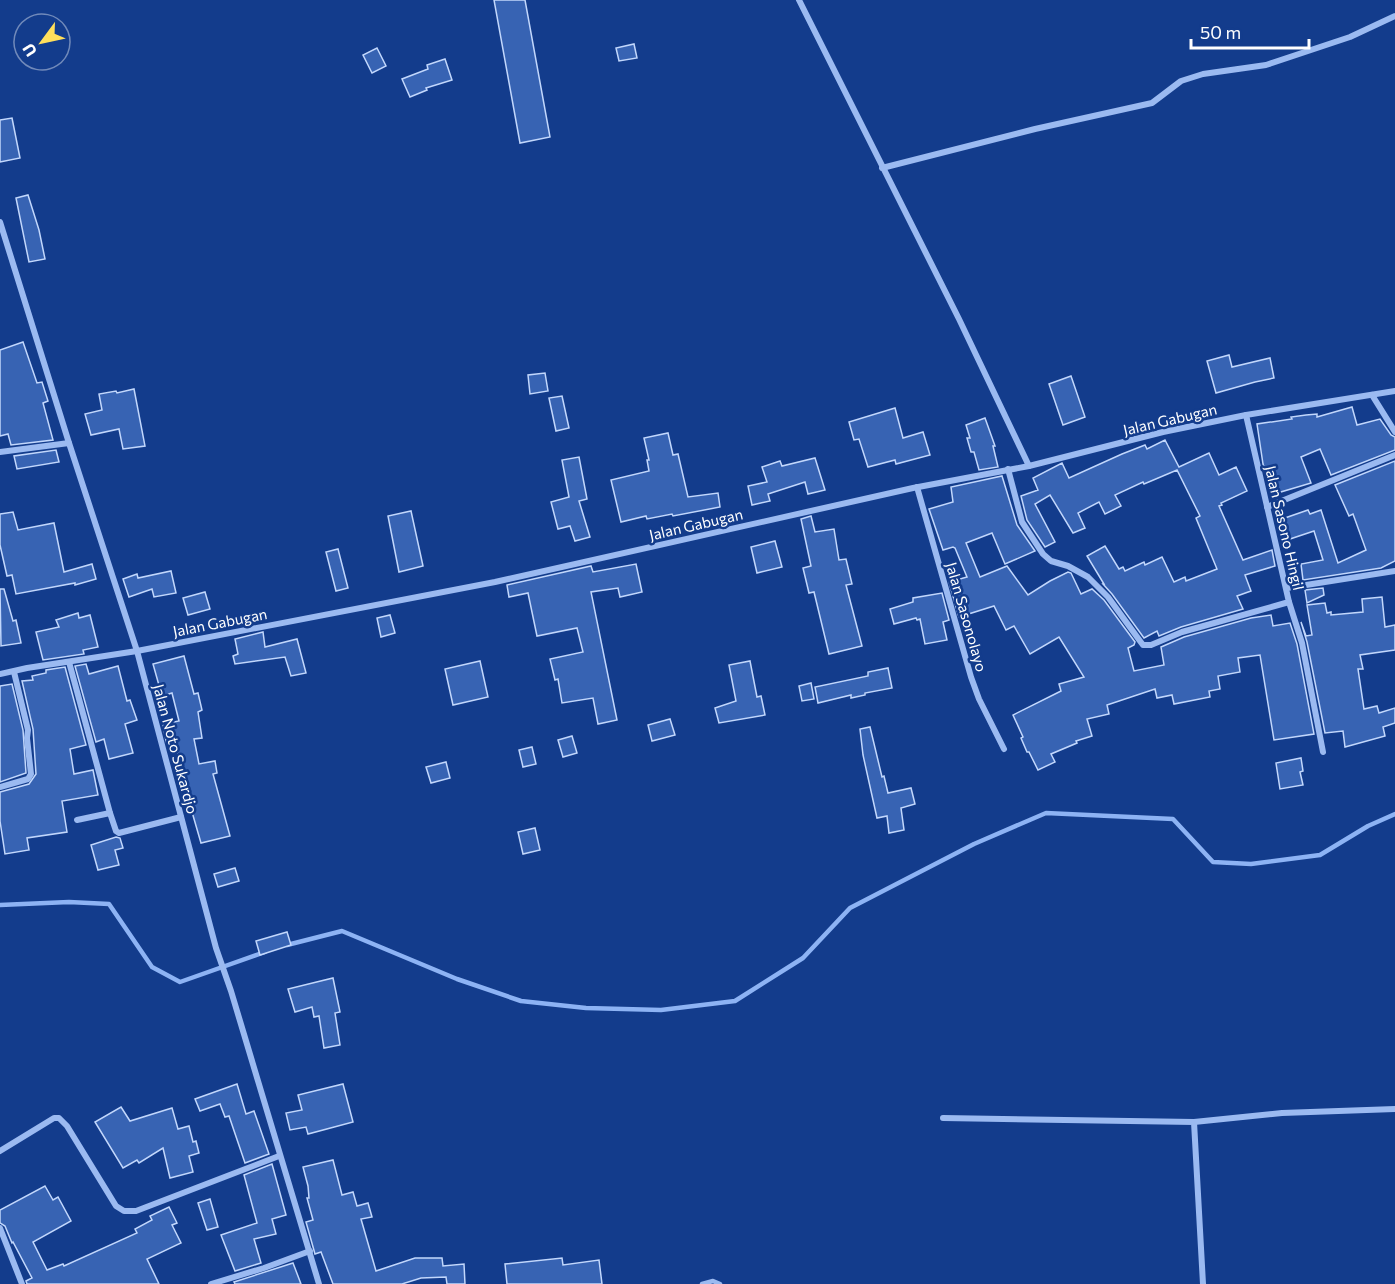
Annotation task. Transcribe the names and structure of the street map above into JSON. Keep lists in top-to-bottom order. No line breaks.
{"streets":{"street":["Jalan Gabugan","Jalan Sasono Hingil","Jalan Sasonolayo","Jalan Noto Sukardjo"]},"crossings":[["Jalan Gabugan","Jalan Sasono Hingil"],["Jalan Gabugan","Jalan Sasonolayo"],["Jalan Gabugan","Jalan Noto Sukardjo"]],"scale_bar":"50 m","north":"bottom left"}
